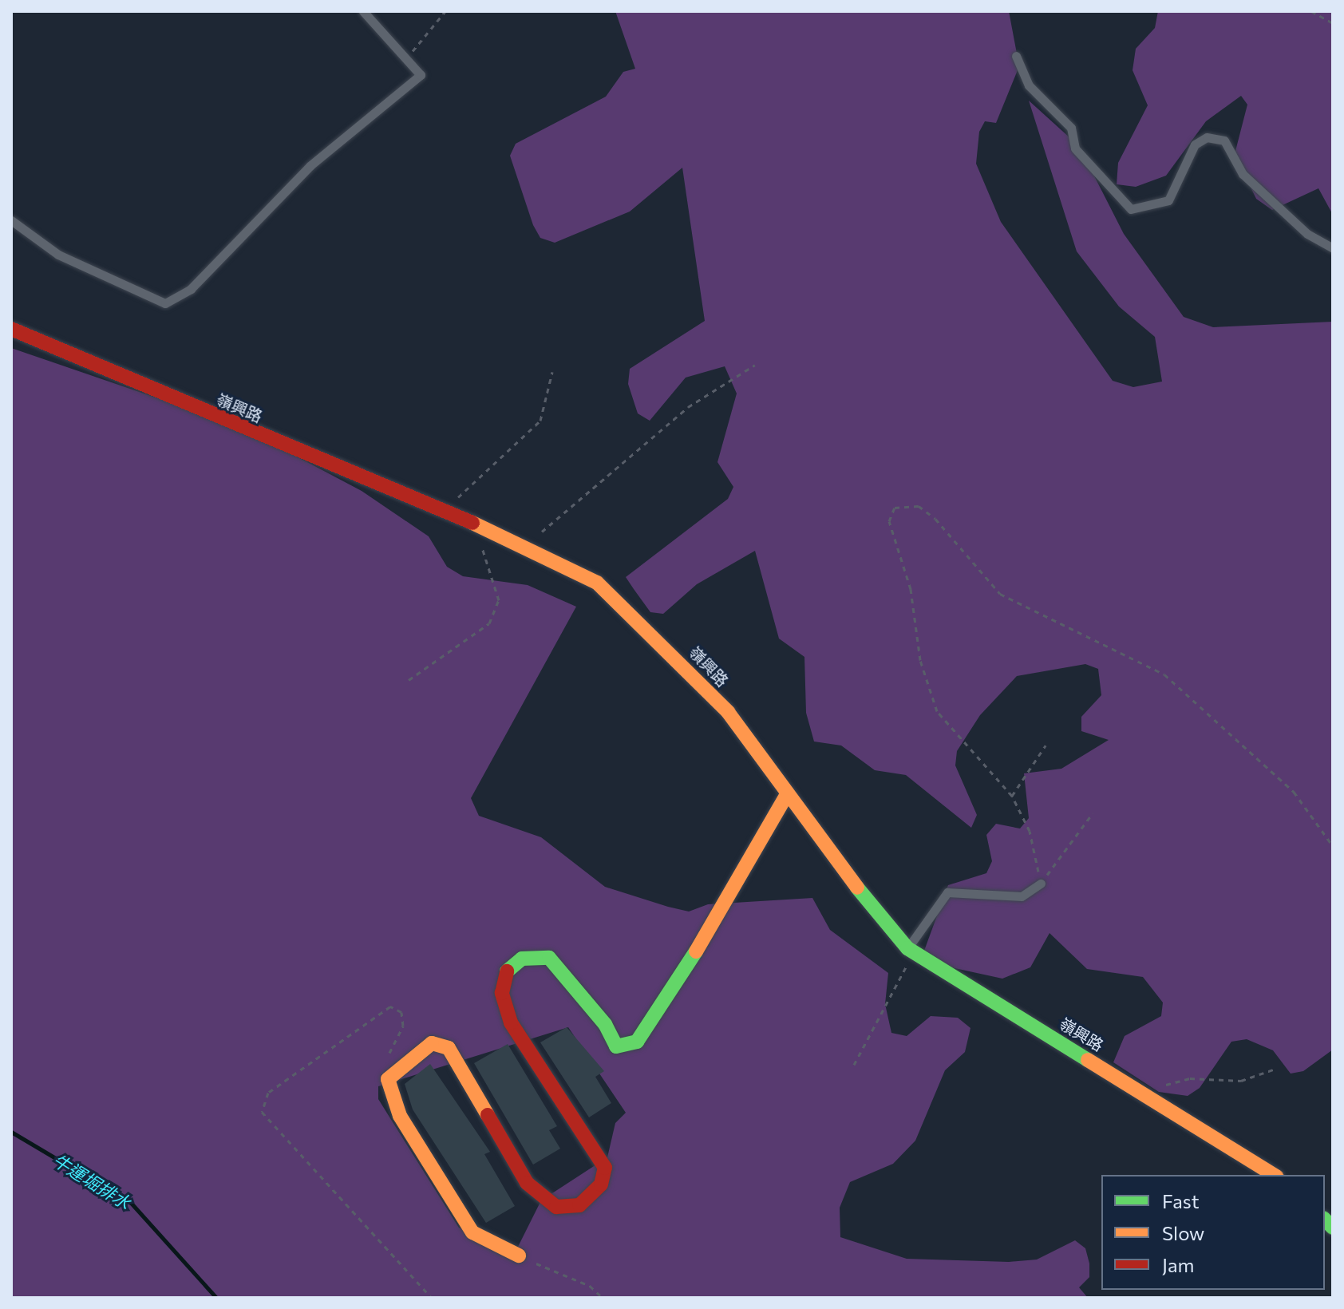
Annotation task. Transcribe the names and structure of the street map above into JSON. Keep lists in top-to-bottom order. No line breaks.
{"streets":{"main road":["嶺興路"]},"water":["牛運堀排水"],"legend":["Fast","Slow","Jam"]}
